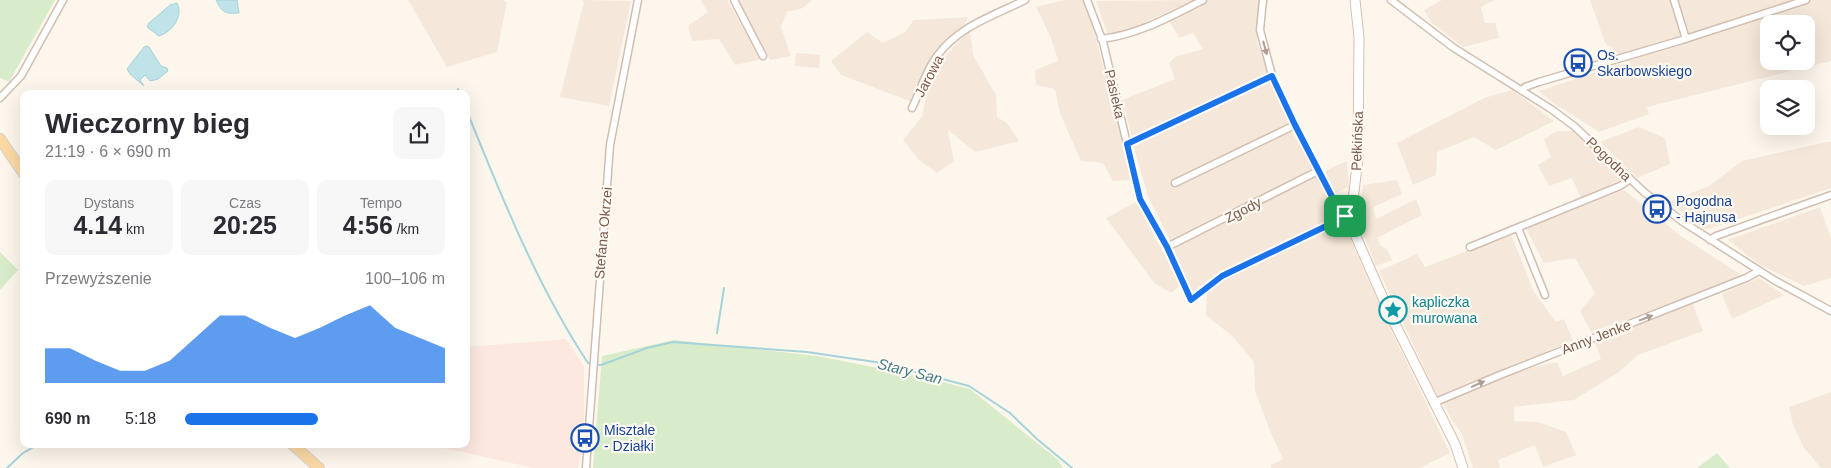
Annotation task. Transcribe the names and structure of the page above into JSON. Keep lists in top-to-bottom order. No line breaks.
{"streets":{"street":["Jarowa","Pasieka","Pełkińska","Pogodna","Zgody","Stefana Okrzei","Anny Jenke"]},"crossings":[["Pasieka","Pełkińska"],["Pasieka","Zgody"],["Pełkińska","Anny Jenke"],["Pogodna","Anny Jenke"]],"one_way":["Anny Jenke"],"water":["Stary San"],"places":{"bus stop":["Os. Skarbowskiego","Pogodna - Hajnusa","Misztale - Działki"],"place":["kapliczka murowana"]},"page":{"heading":["Wieczorny bieg","21:19 · 6 × 690 m"],"stats":[["Dystans","4.14 km"],["Czas","20:25"],["Tempo","4:56 /km"]],"chart":["Przewyższenie","100–106 m"],"list":[{"name":"690 m","note":"5:18"}]}}
